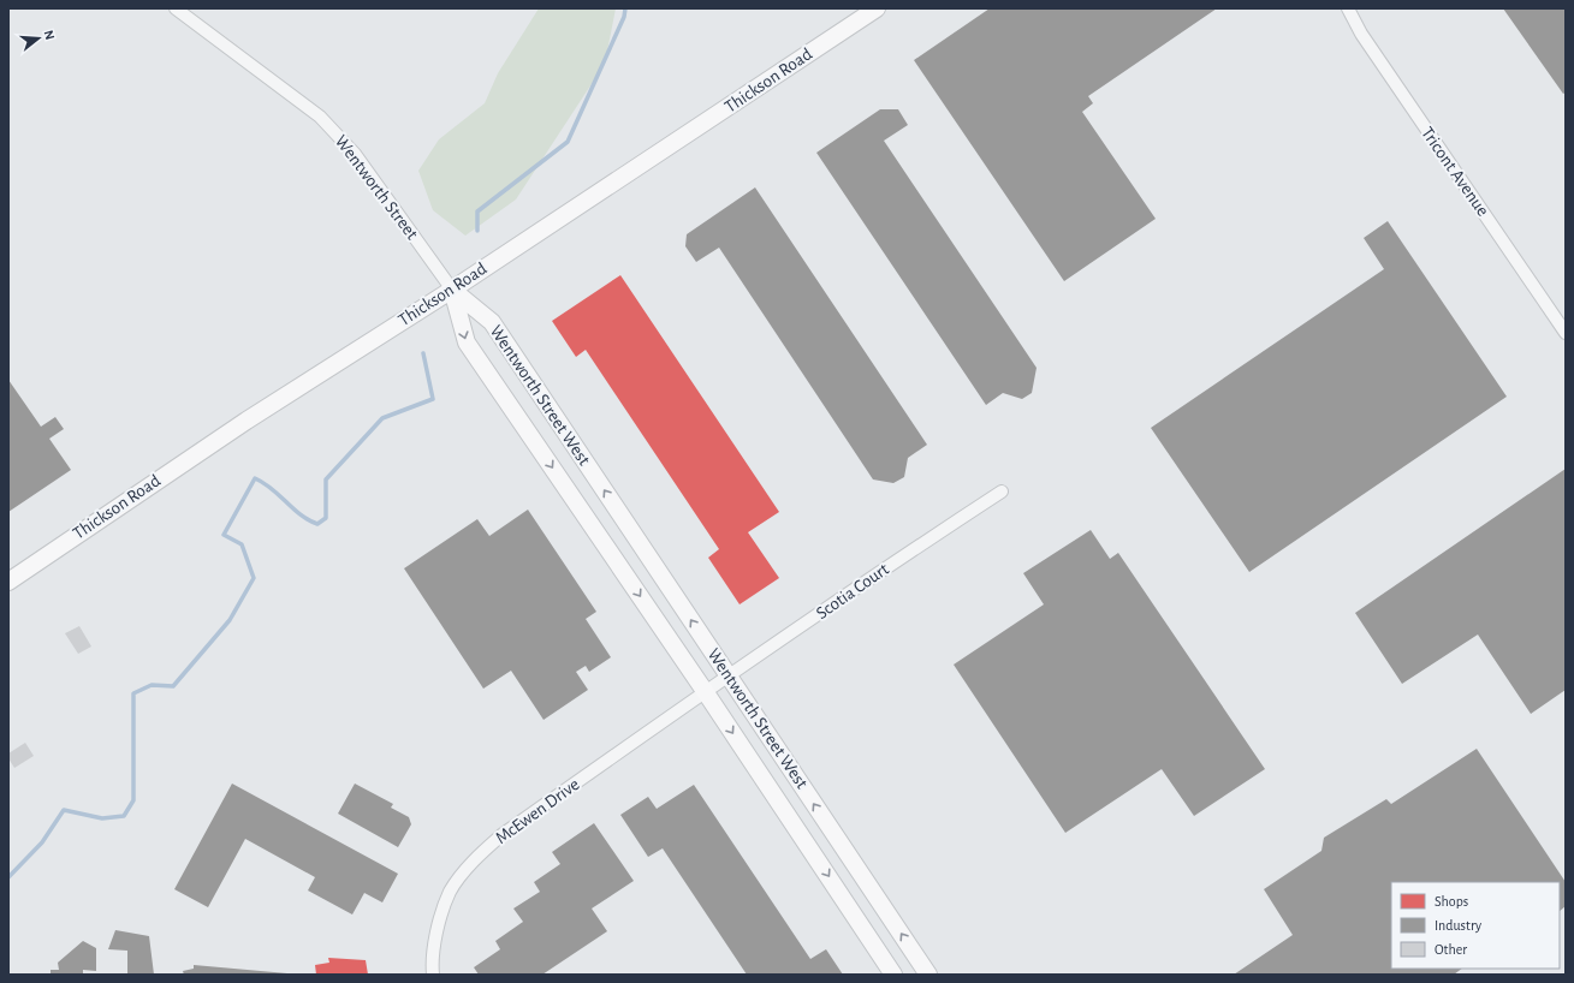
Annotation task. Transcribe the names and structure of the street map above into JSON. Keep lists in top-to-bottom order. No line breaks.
{"streets":{"main road":["Thickson Road","Wentworth Street West"],"street":["Tricont Avenue","Wentworth Street","Scotia Court","McEwen Drive"]},"crossings":[["Thickson Road","Wentworth Street"],["Thickson Road","Wentworth Street West"],["Wentworth Street","Wentworth Street West"],["Wentworth Street West","Scotia Court"],["Wentworth Street West","McEwen Drive"],["Scotia Court","McEwen Drive"]],"legend":["Shops","Industry","Other"],"north":"right"}
